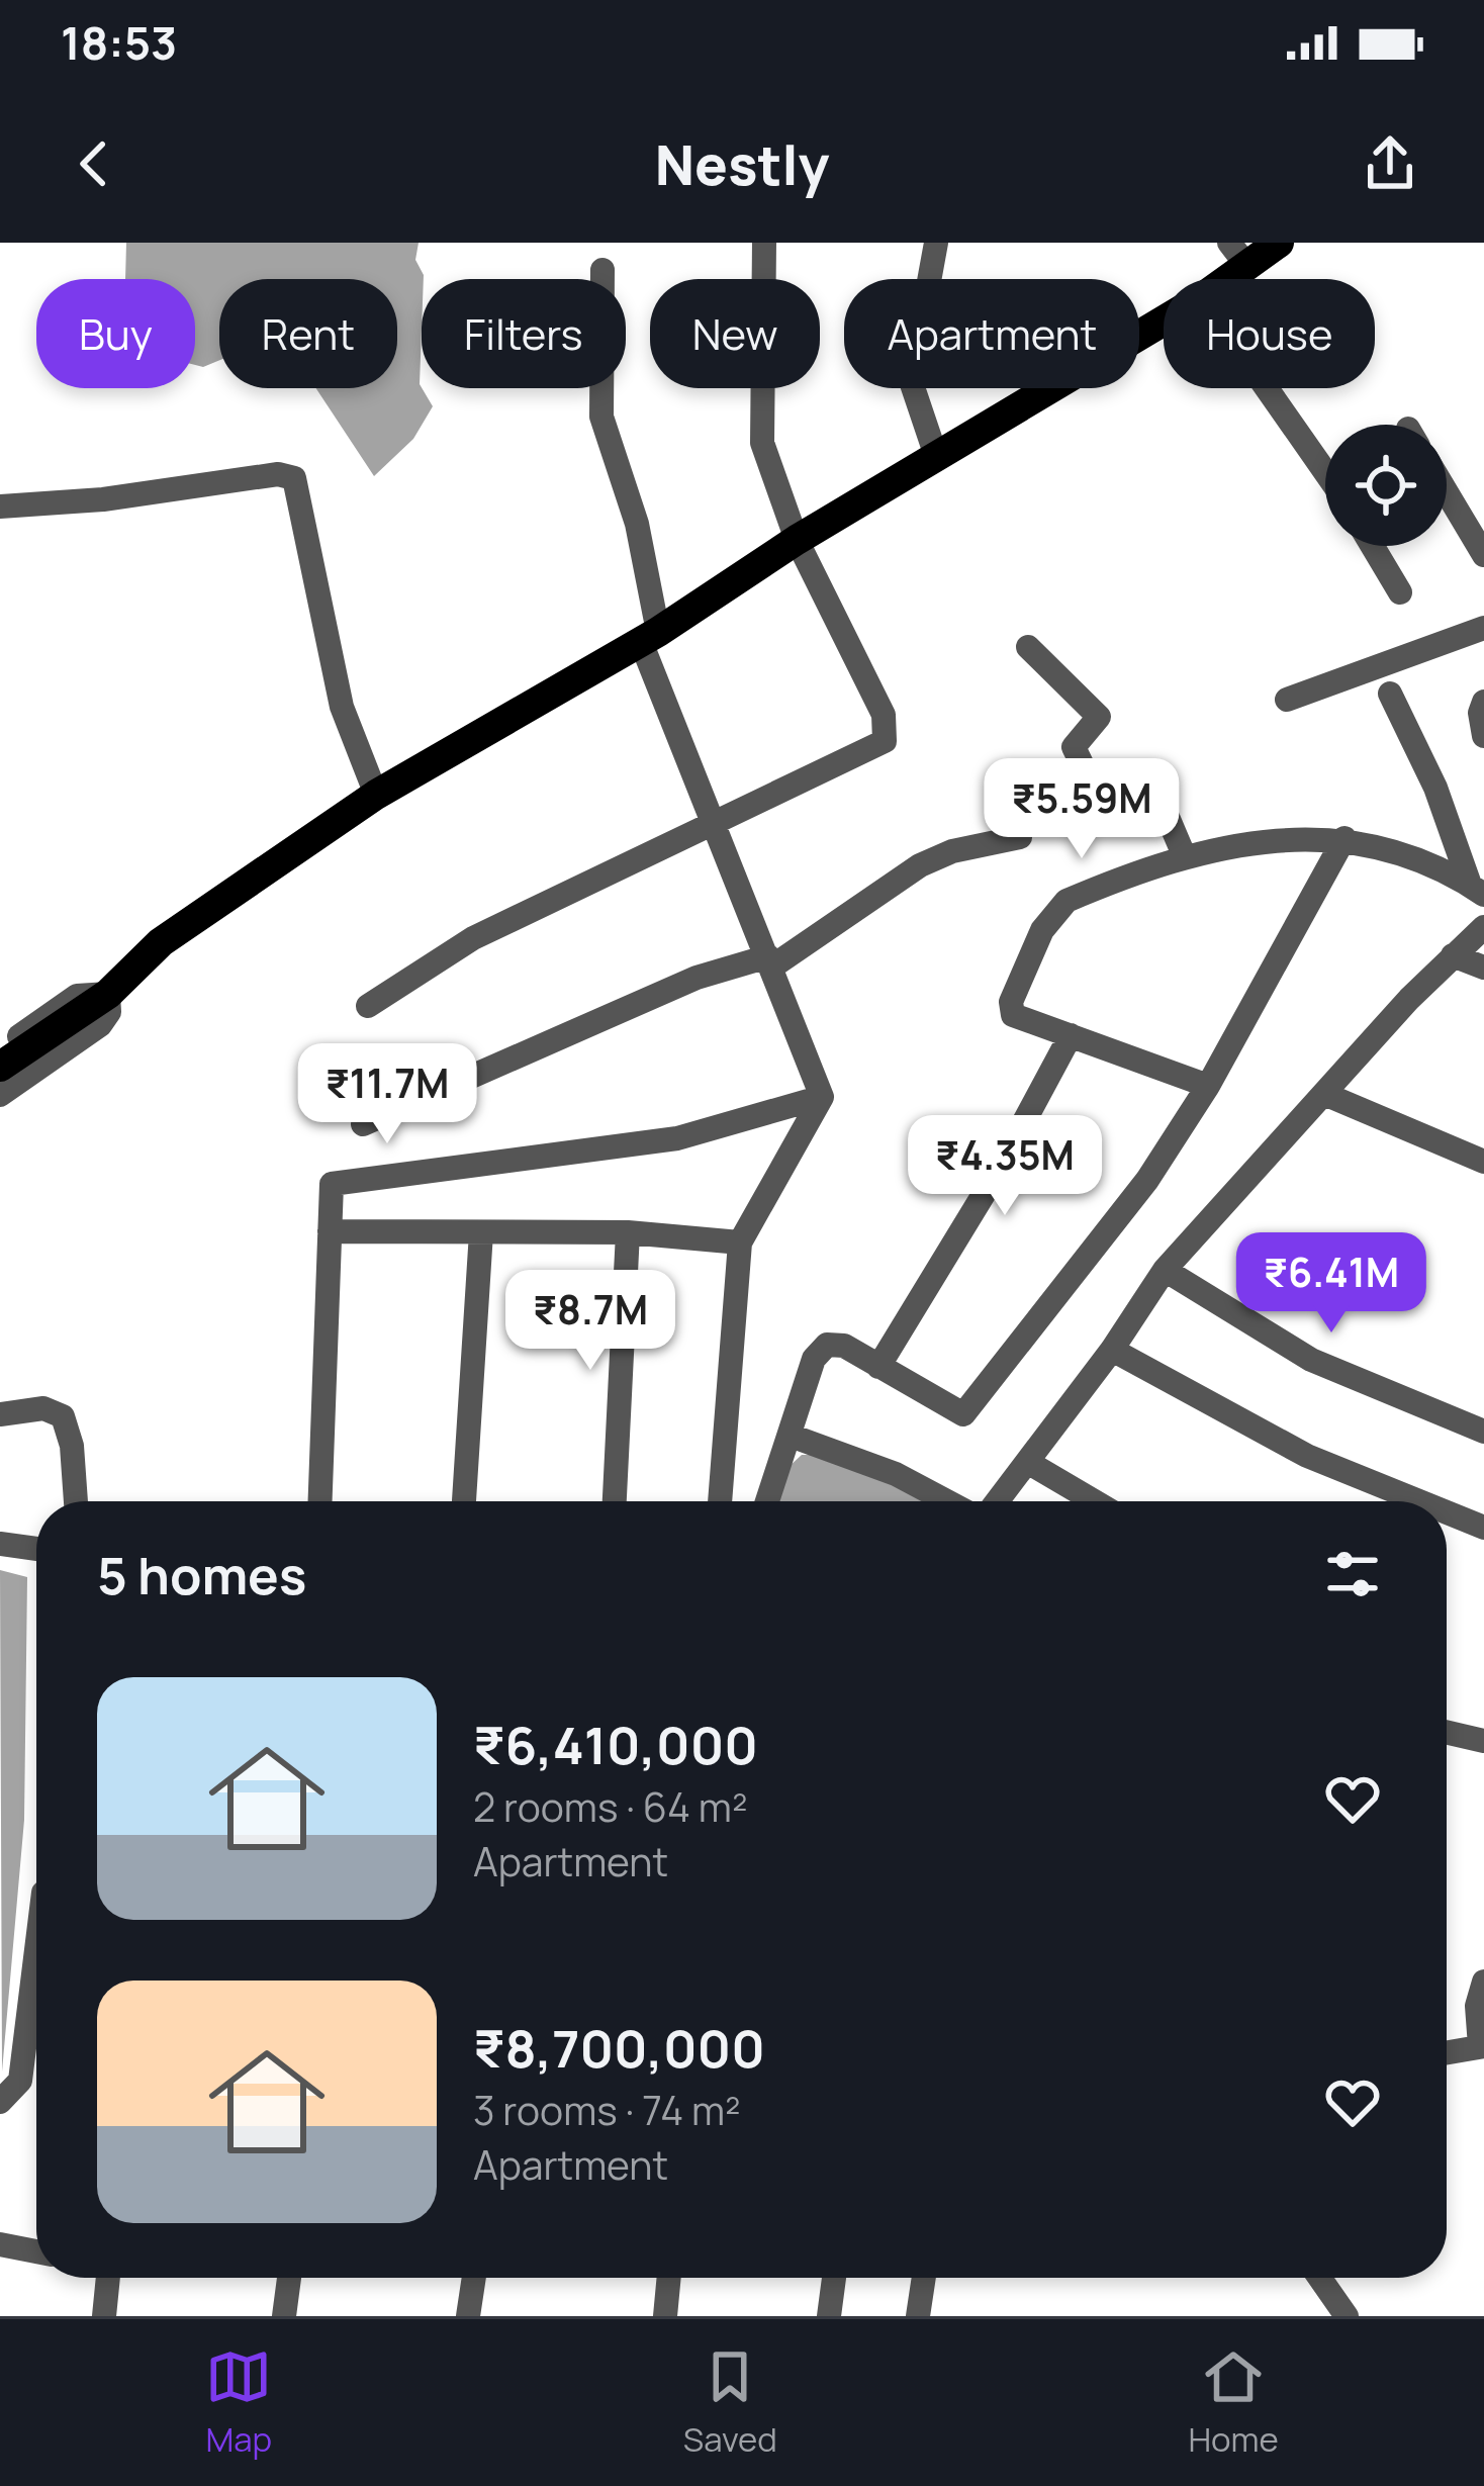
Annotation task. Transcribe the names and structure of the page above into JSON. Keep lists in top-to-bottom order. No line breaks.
{"page":{"status":"18:53","header":"Nestly","chip":["Buy","Rent","Filters","New","Apartment","House"],"price":["₹5.59M","₹11.7M","₹4.35M","₹6.41M","₹8.7M"],"heading":"5 homes","list":[{"name":"₹6,410,000","note":"2 rooms · 64 m² · Apartment"},{"name":"₹8,700,000","note":"3 rooms · 74 m² · Apartment"}],"tabs":["Map","Saved","Home"]}}
